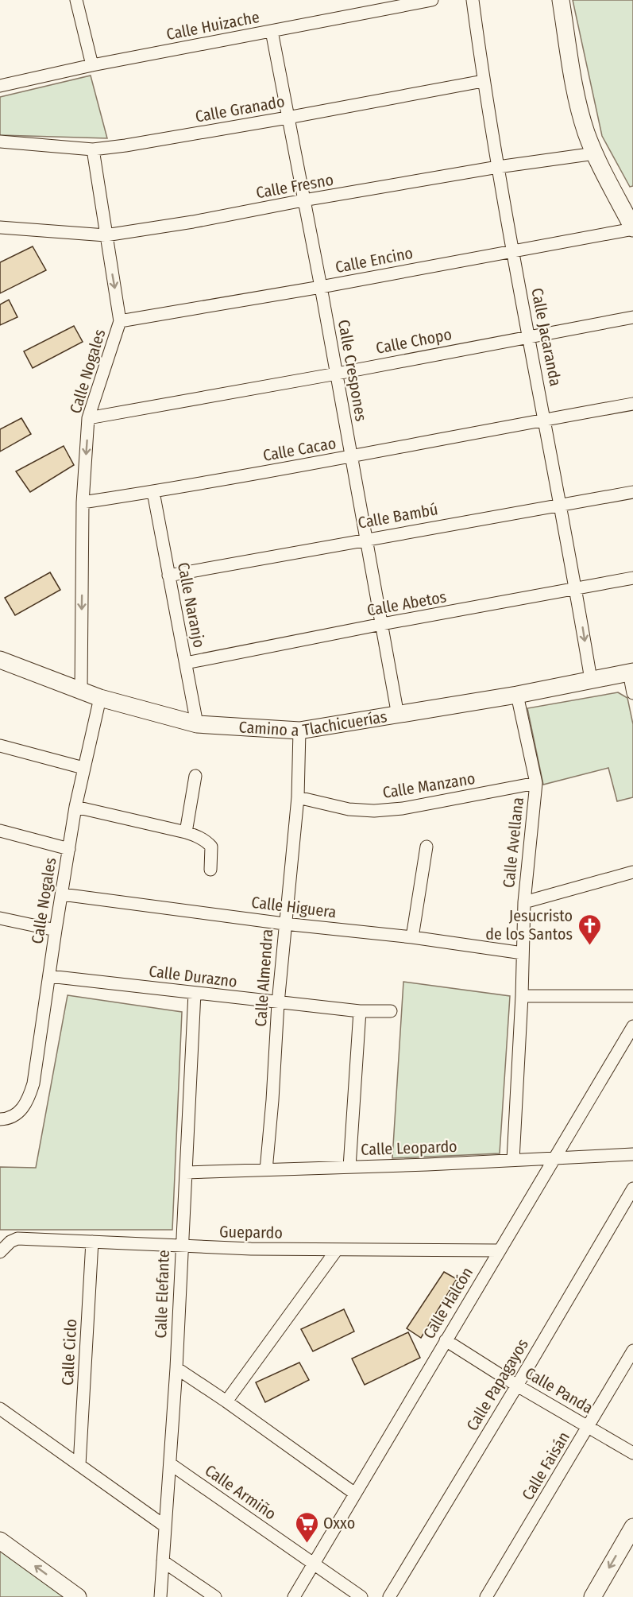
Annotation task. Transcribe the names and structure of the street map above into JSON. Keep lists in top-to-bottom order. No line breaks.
{"streets":{"street":["Calle Huizache","Calle Granado","Calle Fresno","Calle Encino","Calle Jacaranda","Calle Chopo","Calle Crespones","Calle Nogales","Calle Cacao","Calle Bambú","Calle Abetos","Calle Naranjo","Camino a Tlachicuerías","Calle Manzano","Calle Avellana","Calle Higuera","Calle Durazno","Calle Almendra","Calle Leopardo","Guepardo","Calle Elefante","Calle Halcón","Calle Ciclo","Calle Papagayos","Calle Panda","Calle Faisán","Calle Armiño"]},"crossings":[["Calle Huizache","Calle Crespones"],["Calle Granado","Calle Jacaranda"],["Calle Granado","Calle Crespones"],["Calle Granado","Calle Nogales"],["Calle Fresno","Calle Jacaranda"],["Calle Fresno","Calle Crespones"],["Calle Fresno","Calle Nogales"],["Calle Encino","Calle Jacaranda"],["Calle Encino","Calle Crespones"],["Calle Encino","Calle Nogales"],["Calle Jacaranda","Calle Chopo"],["Calle Jacaranda","Calle Cacao"],["Calle Jacaranda","Calle Bambú"],["Calle Jacaranda","Calle Abetos"],["Calle Jacaranda","Camino a Tlachicuerías"],["Calle Chopo","Calle Crespones"],["Calle Chopo","Calle Nogales"],["Calle Crespones","Calle Cacao"],["Calle Crespones","Calle Bambú"],["Calle Crespones","Calle Abetos"],["Calle Crespones","Camino a Tlachicuerías"],["Calle Nogales","Calle Cacao"],["Calle Nogales","Camino a Tlachicuerías"],["Calle Nogales","Calle Higuera"],["Calle Nogales","Calle Durazno"],["Calle Cacao","Calle Naranjo"],["Calle Bambú","Calle Naranjo"],["Calle Abetos","Calle Naranjo"],["Calle Naranjo","Camino a Tlachicuerías"],["Camino a Tlachicuerías","Calle Avellana"],["Camino a Tlachicuerías","Calle Almendra"],["Calle Manzano","Calle Avellana"],["Calle Manzano","Calle Almendra"],["Calle Avellana","Calle Higuera"],["Calle Avellana","Calle Leopardo"],["Calle Higuera","Calle Almendra"],["Calle Durazno","Calle Almendra"],["Calle Durazno","Calle Elefante"],["Calle Almendra","Calle Leopardo"],["Calle Leopardo","Calle Elefante"],["Calle Leopardo","Calle Halcón"],["Guepardo","Calle Elefante"],["Guepardo","Calle Halcón"],["Guepardo","Calle Ciclo"],["Calle Elefante","Calle Armiño"],["Calle Halcón","Calle Panda"],["Calle Halcón","Calle Armiño"],["Calle Papagayos","Calle Panda"],["Calle Panda","Calle Faisán"]],"one_way":["Calle Nogales"],"places":{"church":["Jesucristo de los Santos"],"supermarket":["Oxxo"]}}
